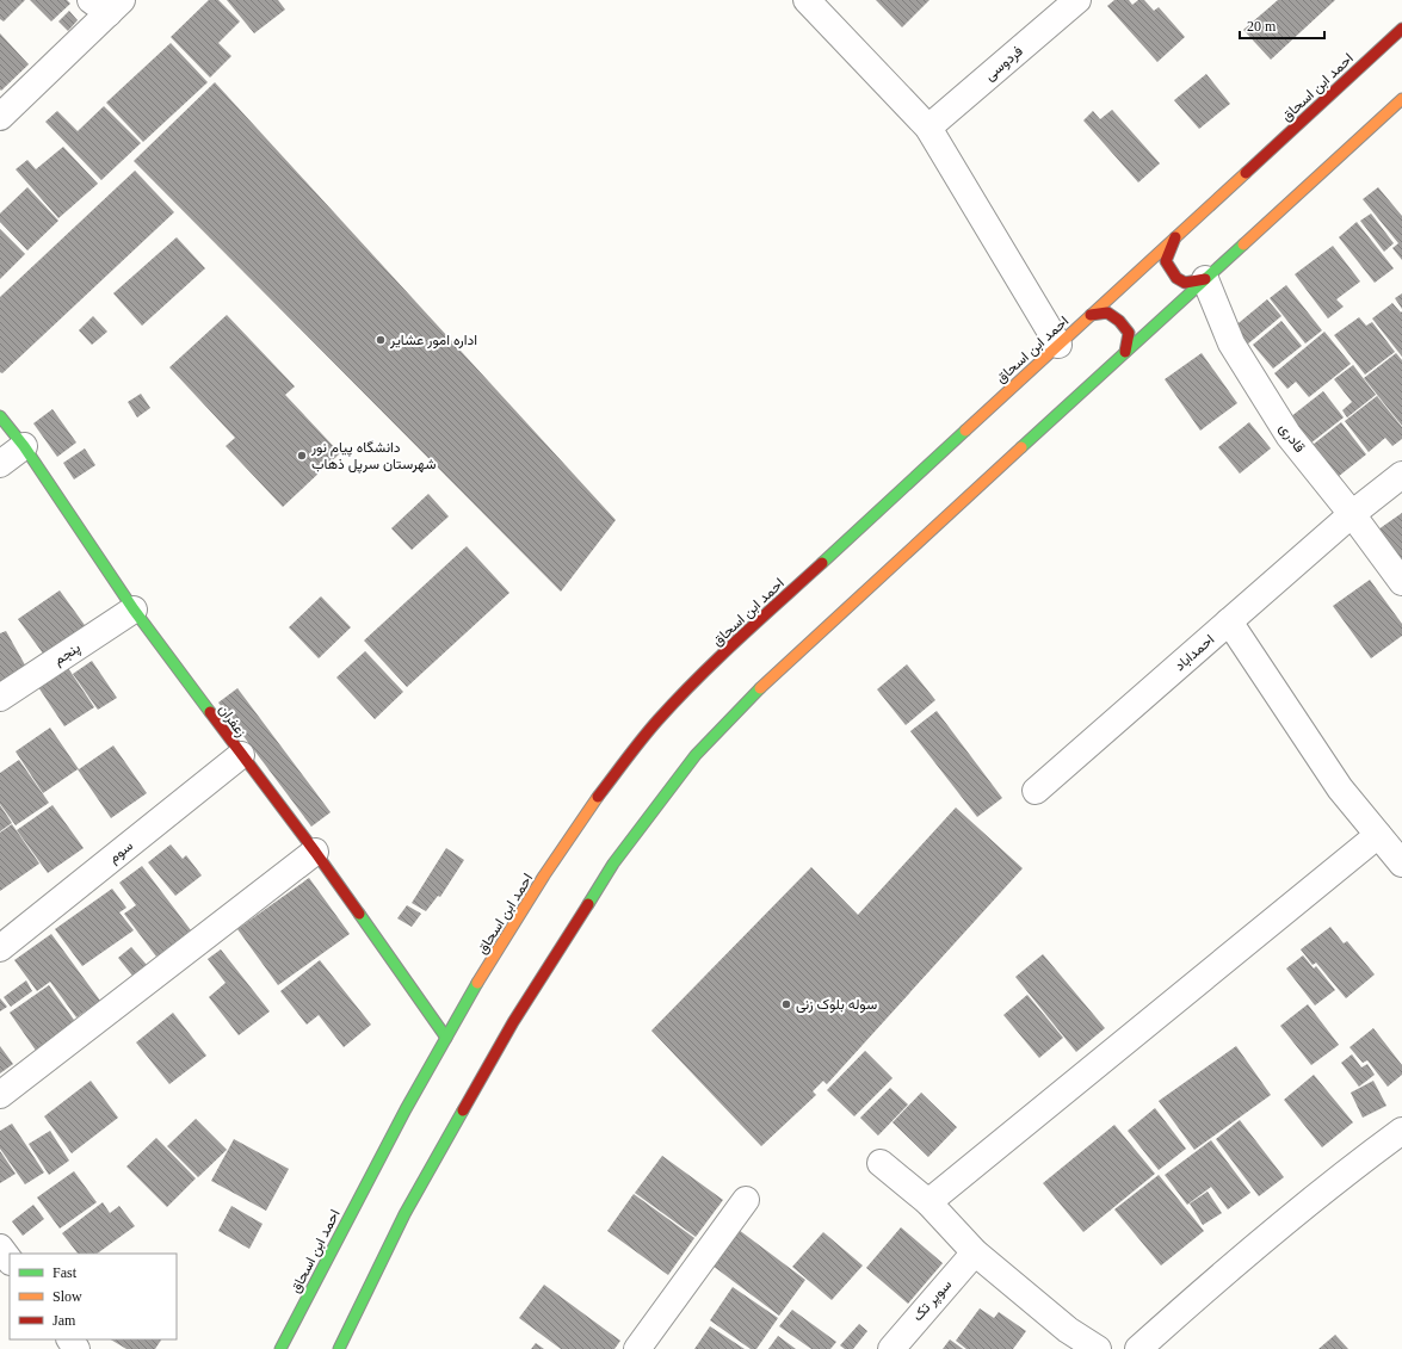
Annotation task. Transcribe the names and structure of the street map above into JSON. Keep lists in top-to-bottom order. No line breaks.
{"streets":{"main road":["احمد ابن اسحاق","زعفران"],"street":["فردوسی","قادری","احمداباد","پنجم","سوم","سوپر تک"]},"crossings":[["احمد ابن اسحاق","زعفران"],["قادری","احمداباد"],["پنجم","زعفران"],["زعفران","سوم"]],"places":["اداره امور عشایر","دانشگاه پیام نور شهرستان سرپل ذهاب","سوله بلوک زنی"],"legend":["Fast","Slow","Jam"],"scale_bar":"20 m"}
